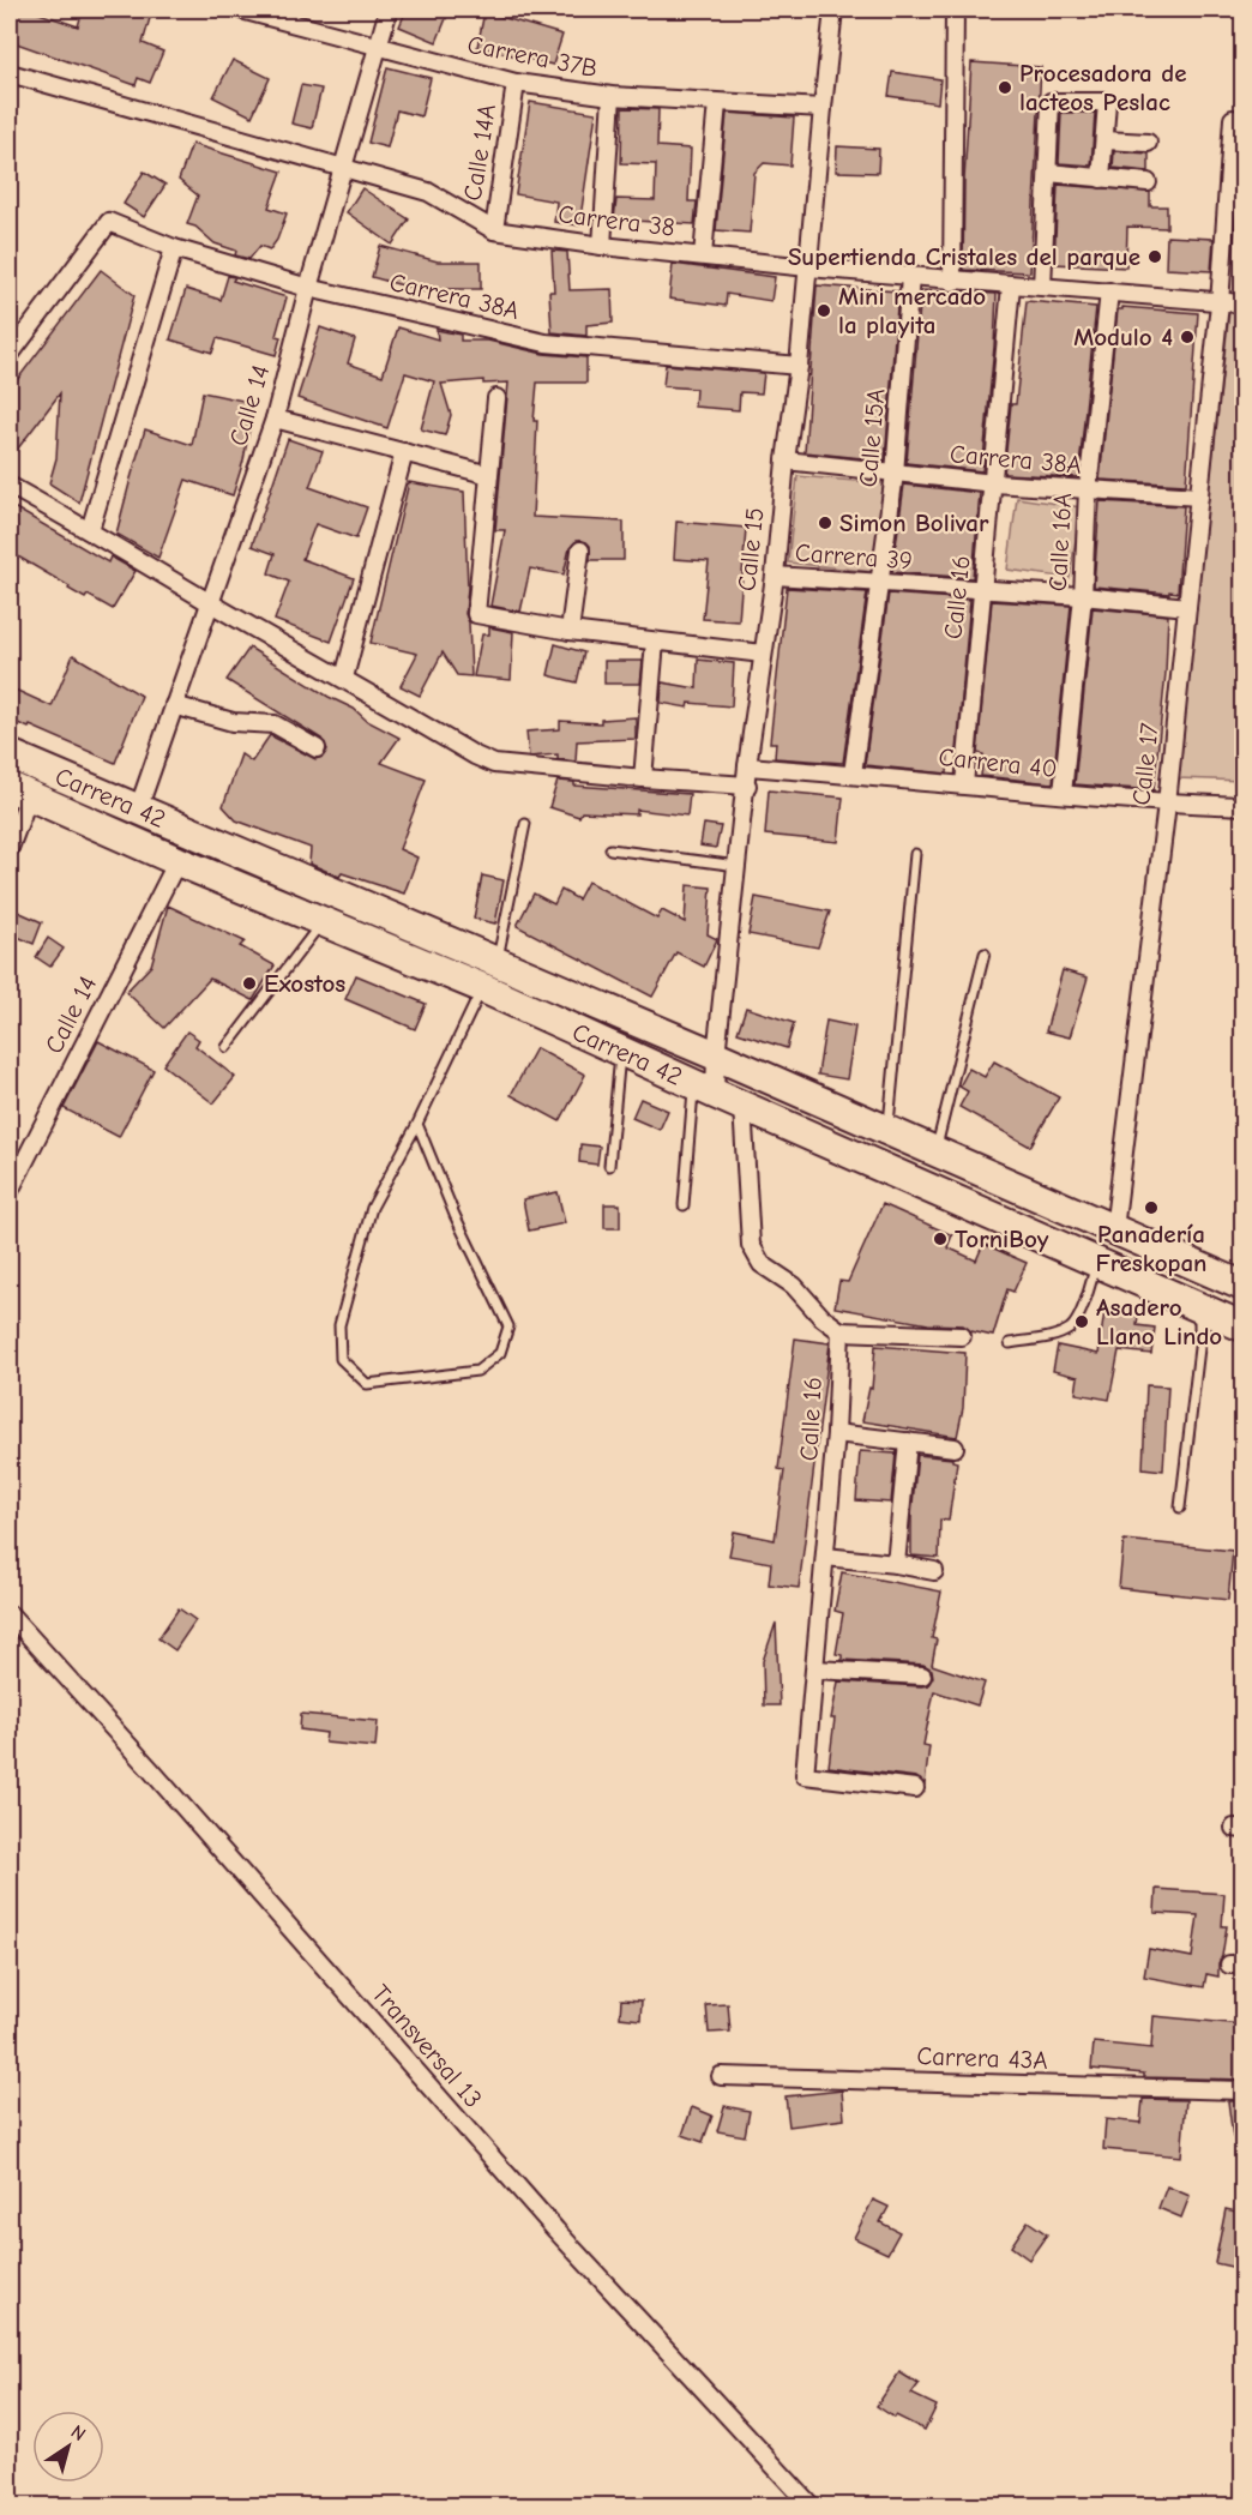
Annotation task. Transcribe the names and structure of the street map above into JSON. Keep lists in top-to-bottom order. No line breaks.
{"streets":{"highway":["Carrera 42"],"street":["Carrera 37B","Calle 14A","Carrera 38","Carrera 38A","Calle 14","Calle 15A","Calle 16A","Calle 15","Carrera 39","Calle 16","Carrera 40","Calle 17","Transversal 13","Carrera 43A"]},"crossings":[["Carrera 37B","Calle 14A"],["Carrera 37B","Calle 14"],["Carrera 37B","Calle 15"],["Calle 14A","Carrera 38"],["Carrera 38","Calle 14"],["Carrera 38","Calle 15A"],["Carrera 38","Calle 16A"],["Carrera 38","Calle 15"],["Carrera 38","Calle 16"],["Carrera 38","Calle 17"],["Carrera 38A","Calle 14"],["Carrera 38A","Calle 15A"],["Carrera 38A","Calle 16A"],["Carrera 38A","Calle 15"],["Carrera 38A","Calle 16"],["Carrera 38A","Calle 17"],["Calle 14","Carrera 42"],["Calle 15A","Carrera 39"],["Calle 15A","Carrera 40"],["Calle 16A","Carrera 39"],["Calle 16A","Carrera 40"],["Calle 15","Carrera 39"],["Calle 15","Carrera 40"],["Calle 15","Carrera 42"],["Carrera 39","Calle 16"],["Carrera 39","Calle 17"],["Calle 16","Carrera 40"],["Carrera 40","Calle 17"],["Calle 17","Carrera 42"]],"places":["Procesadora de lacteos Peslac","Supertienda Cristales del parque","Mini mercado la playita","Modulo 4","Simon Bolivar","Exostos","Panadería Freskopan","TorniBoy","Asadero Llano Lindo"],"north":"top right"}
